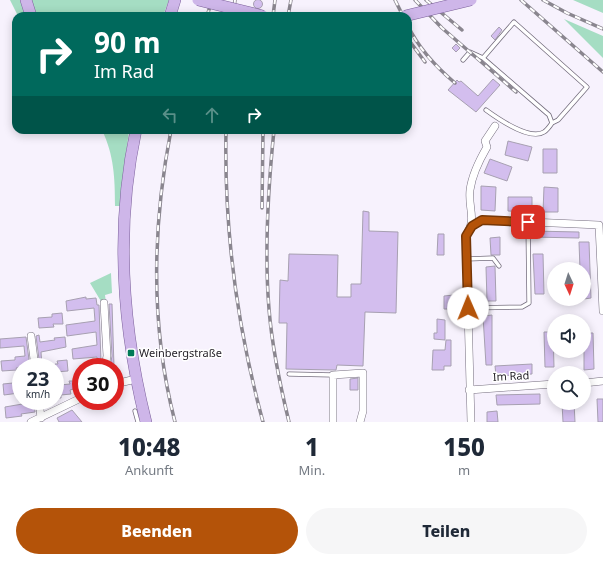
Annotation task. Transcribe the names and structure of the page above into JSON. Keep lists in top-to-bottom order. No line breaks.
{"streets":{"street":["Im Rad"]},"places":{"transit":["Weinbergstraße"]},"north":"bottom","page":{"turn":["90 m","Im Rad"],"speed":"23 km/h","limit":"30","eta":["10:48","Ankunft","1","Min.","150","m"],"buttons":["Beenden","Teilen"]}}
